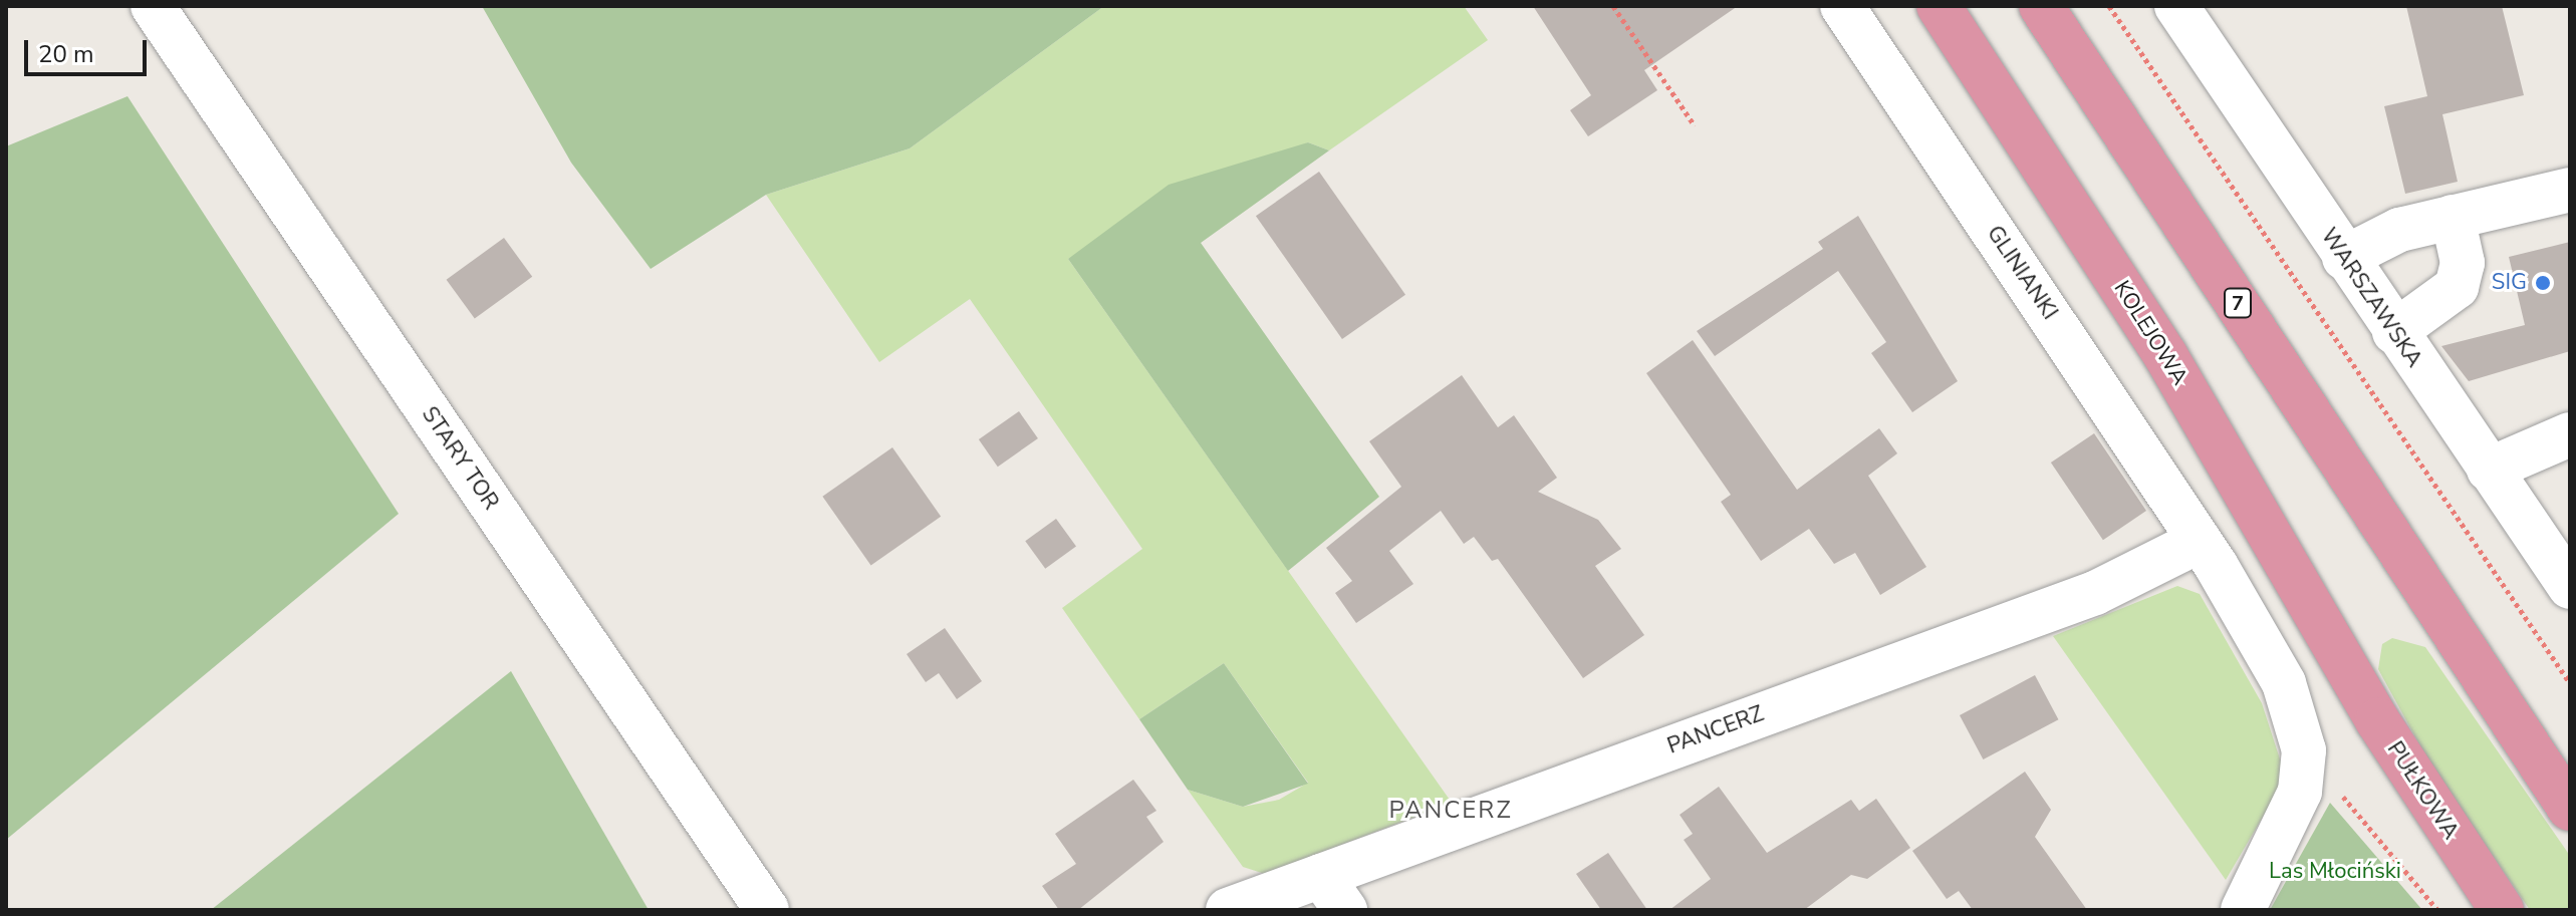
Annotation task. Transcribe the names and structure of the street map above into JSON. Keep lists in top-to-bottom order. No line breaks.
{"streets":{"highway":["7","KOLEJOWA","PUŁKOWA"],"street":["GLINIANKI","WARSZAWSKA","STARY TOR","PANCERZ"]},"crossings":[["GLINIANKI","PANCERZ"],["KOLEJOWA","PUŁKOWA"]],"districts":["PANCERZ"],"parks":["Las Młociński"],"places":["SIG"],"scale_bar":"20 m"}
